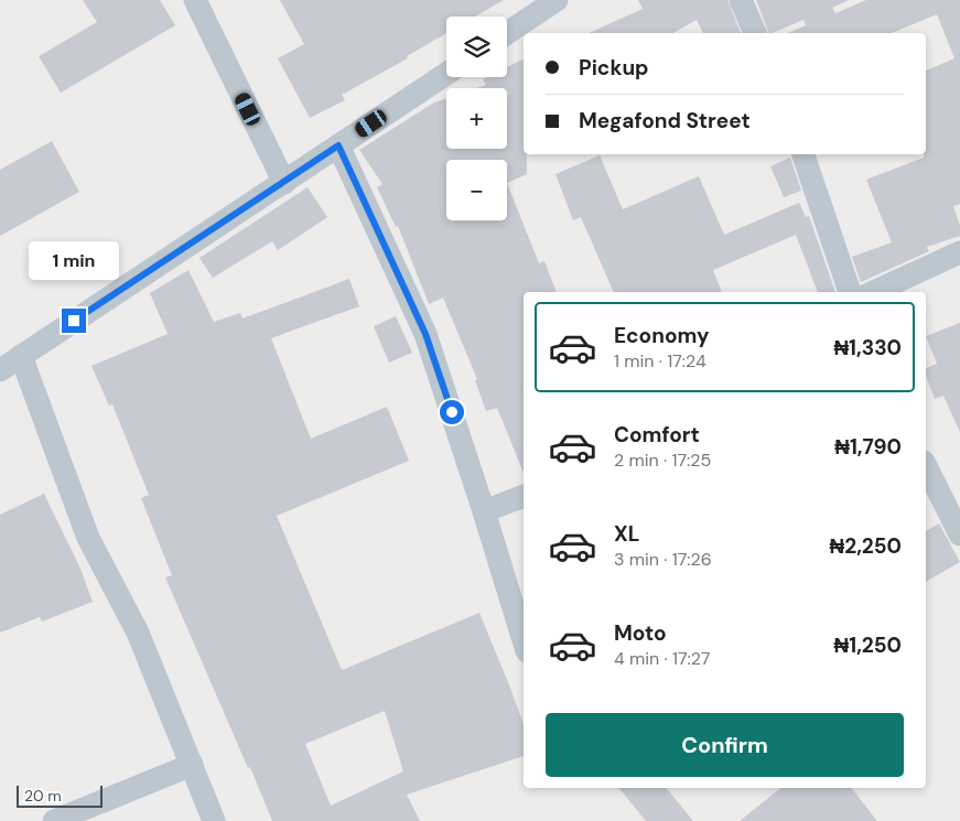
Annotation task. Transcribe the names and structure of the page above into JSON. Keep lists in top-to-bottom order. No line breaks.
{"scale_bar":"20 m","page":{"map_buttons":["+","−"],"banner":["Pickup","Megafond Street"],"bubble":"1 min","list":[{"name":"Economy","note":"1 min · 17:24","value":"₦1,330"},{"name":"Comfort","note":"2 min · 17:25","value":"₦1,790"},{"name":"XL","note":"3 min · 17:26","value":"₦2,250"},{"name":"Moto","note":"4 min · 17:27","value":"₦1,250"}],"buttons":"Confirm","scale":"20 m"}}
